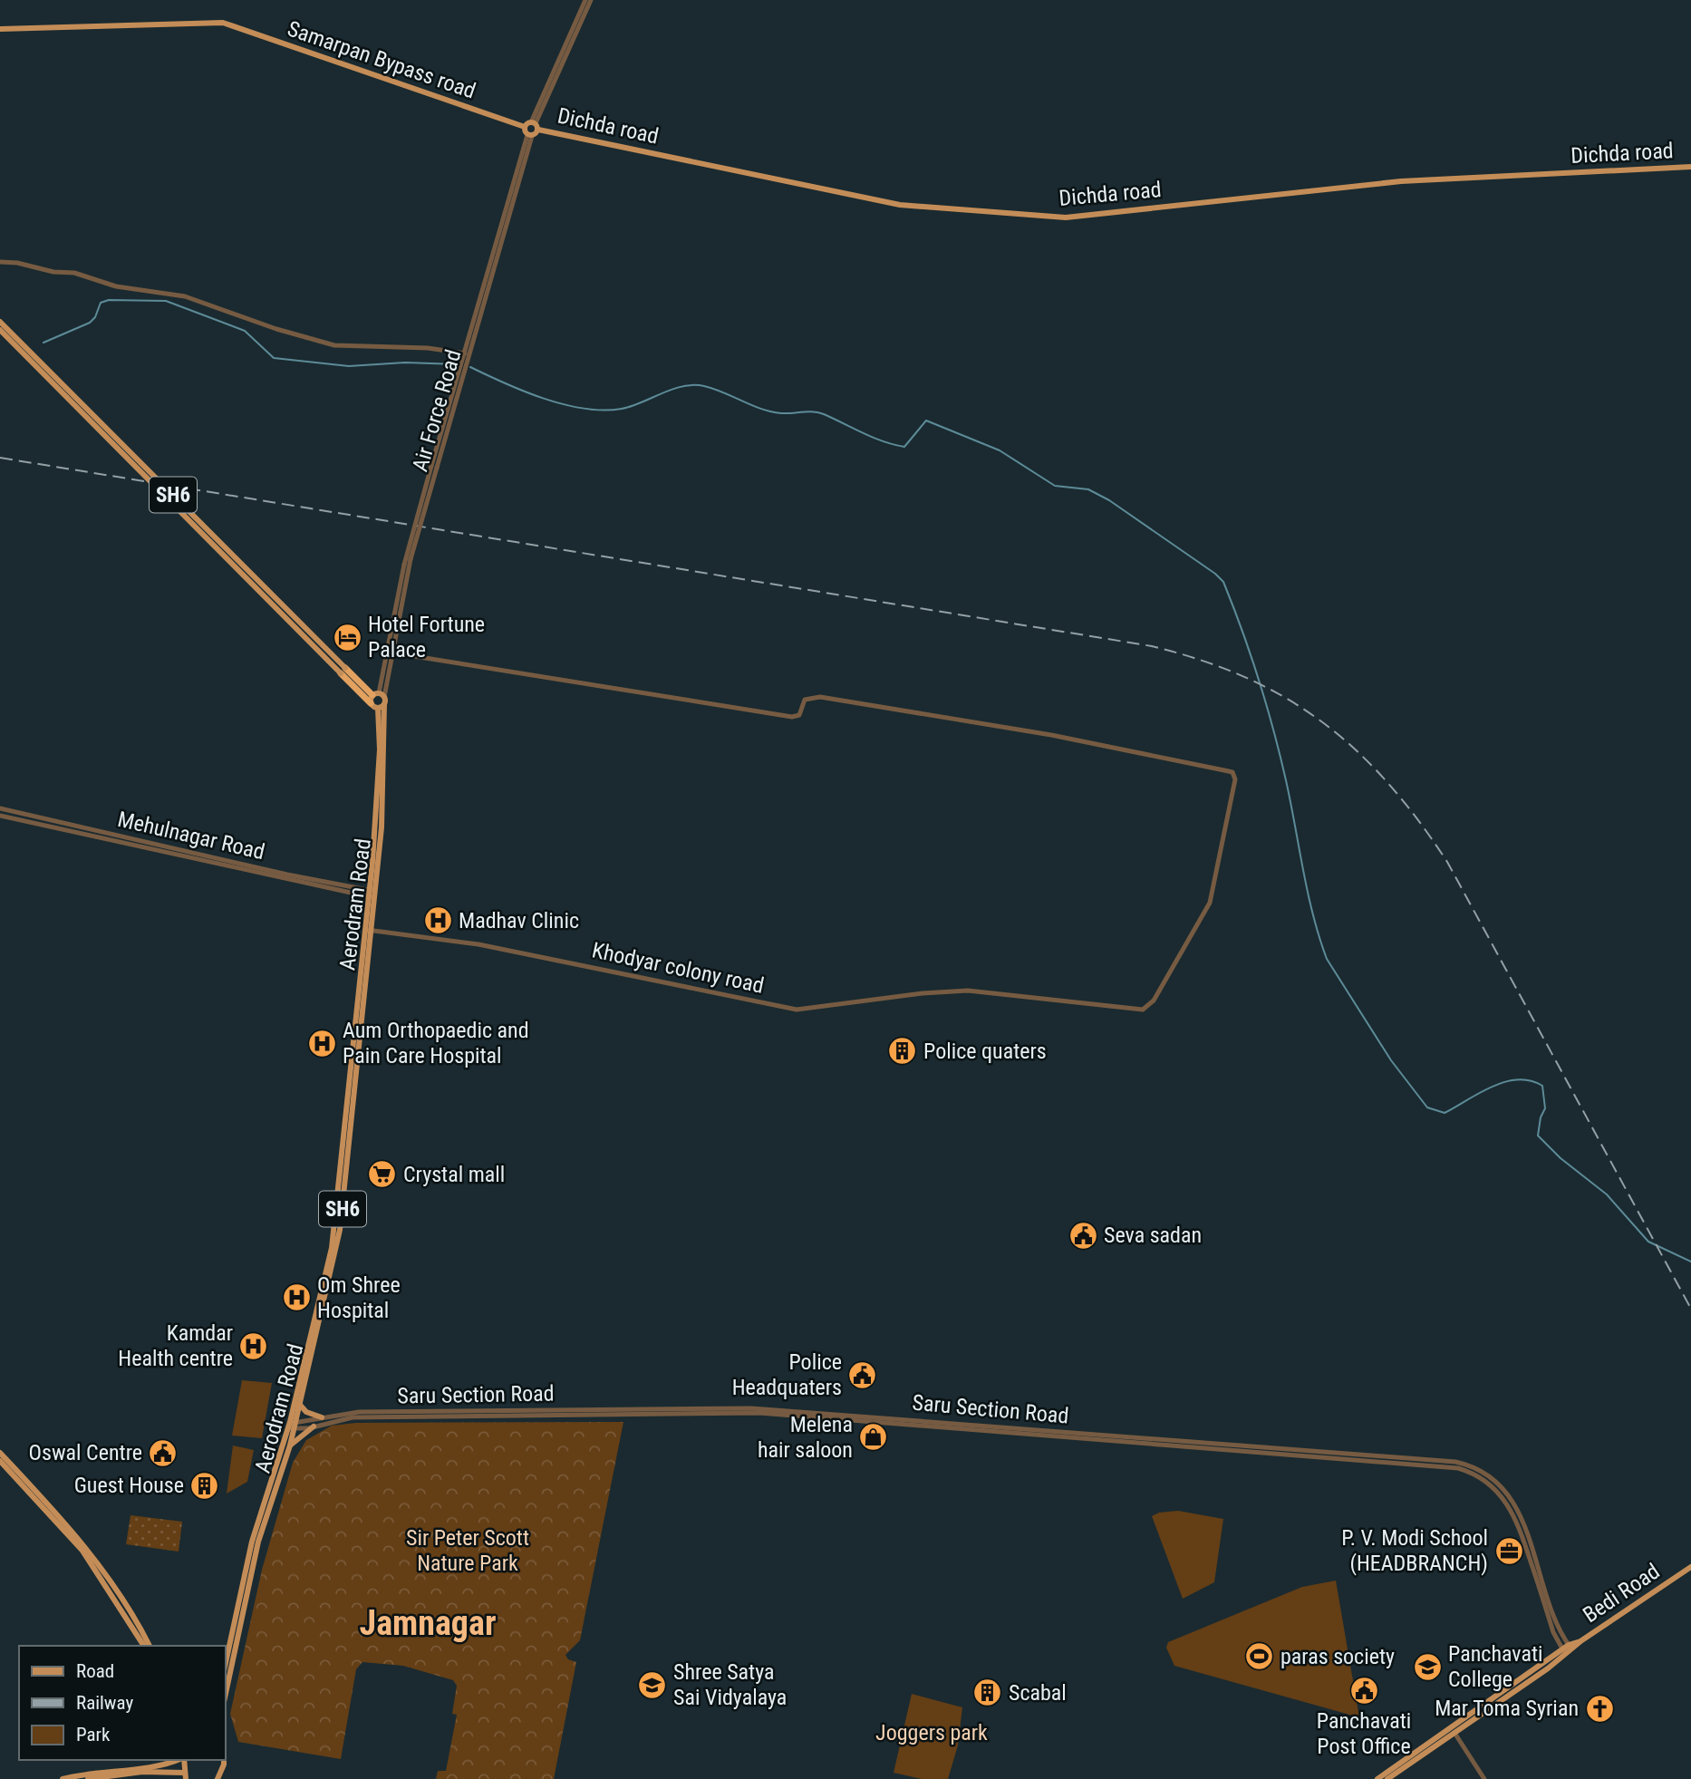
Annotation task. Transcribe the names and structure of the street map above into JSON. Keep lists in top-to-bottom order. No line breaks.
{"streets":{"highway":["SH6"],"main road":["Samarpan Bypass road","Dichda road","Aerodram Road","Bedi Road"],"street":["Air Force Road","Mehulnagar Road","Khodyar colony road","Saru Section Road"]},"crossings":[["Air Force Road","SH6"],["Air Force Road","Khodyar colony road"],["SH6","Aerodram Road"],["Mehulnagar Road","Aerodram Road"],["Aerodram Road","Khodyar colony road"],["Aerodram Road","Saru Section Road"],["Saru Section Road","Bedi Road"]],"districts":["Jamnagar"],"parks":["Sir Peter Scott Nature Park","Joggers park"],"places":{"hotel":["Hotel Fortune Palace"],"hospital":["Madhav Clinic","Aum Orthopaedic and Pain Care Hospital","Om Shree Hospital","Kamdar Health centre"],"building":["Police quaters","Guest House","Scabal"],"supermarket":["Crystal mall"],"public building":["Seva sadan","Police Headquaters","Oswal Centre","Panchavati Post Office"],"shop":["Melena hair saloon"],"office":["P. V. Modi School (HEADBRANCH)"],"sports":["paras society"],"school or university":["Panchavati College","Shree Satya Sai Vidyalaya"],"church":["Mar Toma Syrian"]},"legend":["Road","Railway","Park"]}
